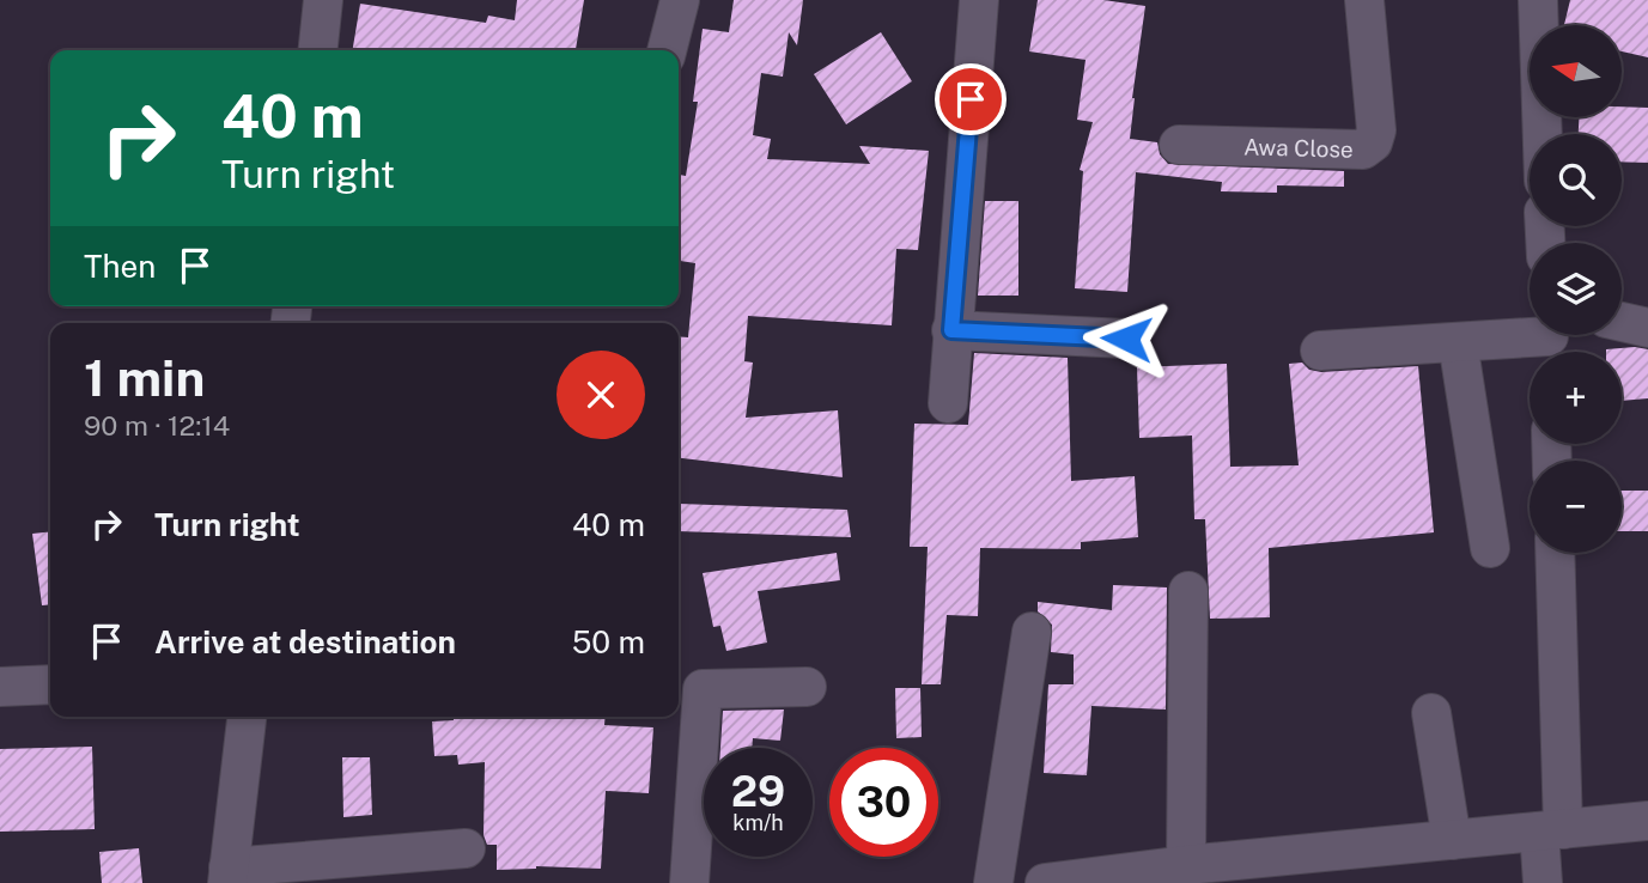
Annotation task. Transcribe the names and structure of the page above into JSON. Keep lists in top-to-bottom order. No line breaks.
{"streets":{"street":["Awa Close"]},"north":"left","page":{"map_buttons":["+","−"],"turn":["40 m","Turn right"],"then":"Then","heading":["1 min","90 m · 12:14"],"list":[{"name":"Turn right","value":"40 m"},{"name":"Arrive at destination","value":"50 m"}],"speed":"29 km/h","limit":"30"}}
